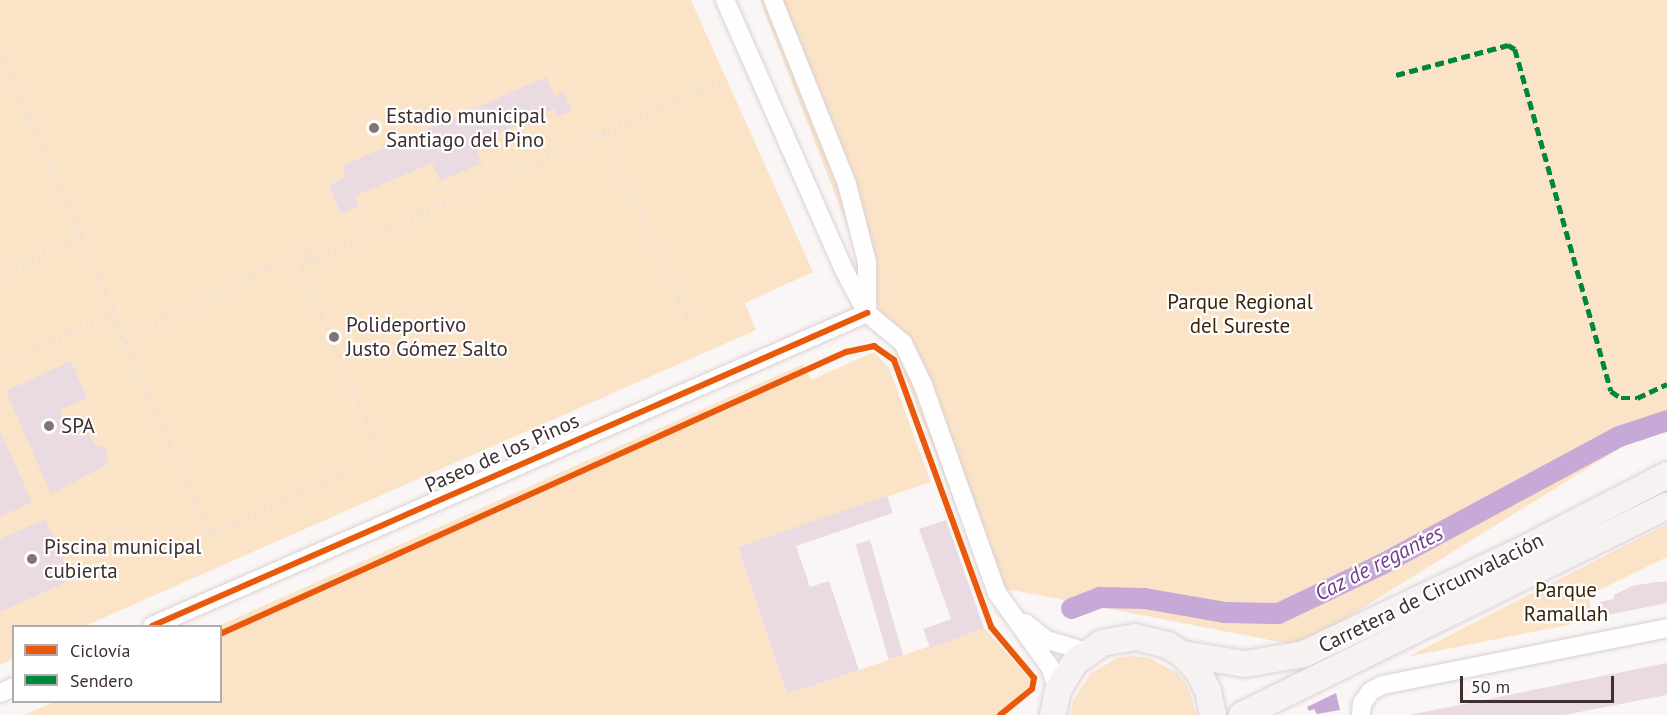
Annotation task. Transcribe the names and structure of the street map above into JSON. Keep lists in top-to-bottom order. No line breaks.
{"streets":{"main road":["Carretera de Circunvalación"],"street":["Paseo de los Pinos"]},"water":["Caz de regantes"],"parks":["Parque Regional del Sureste","Parque Ramallah"],"places":["Estadio municipal Santiago del Pino","Polideportivo Justo Gómez Salto","SPA","Piscina municipal cubierta"],"legend":["Ciclovía","Sendero"],"scale_bar":"50 m"}
